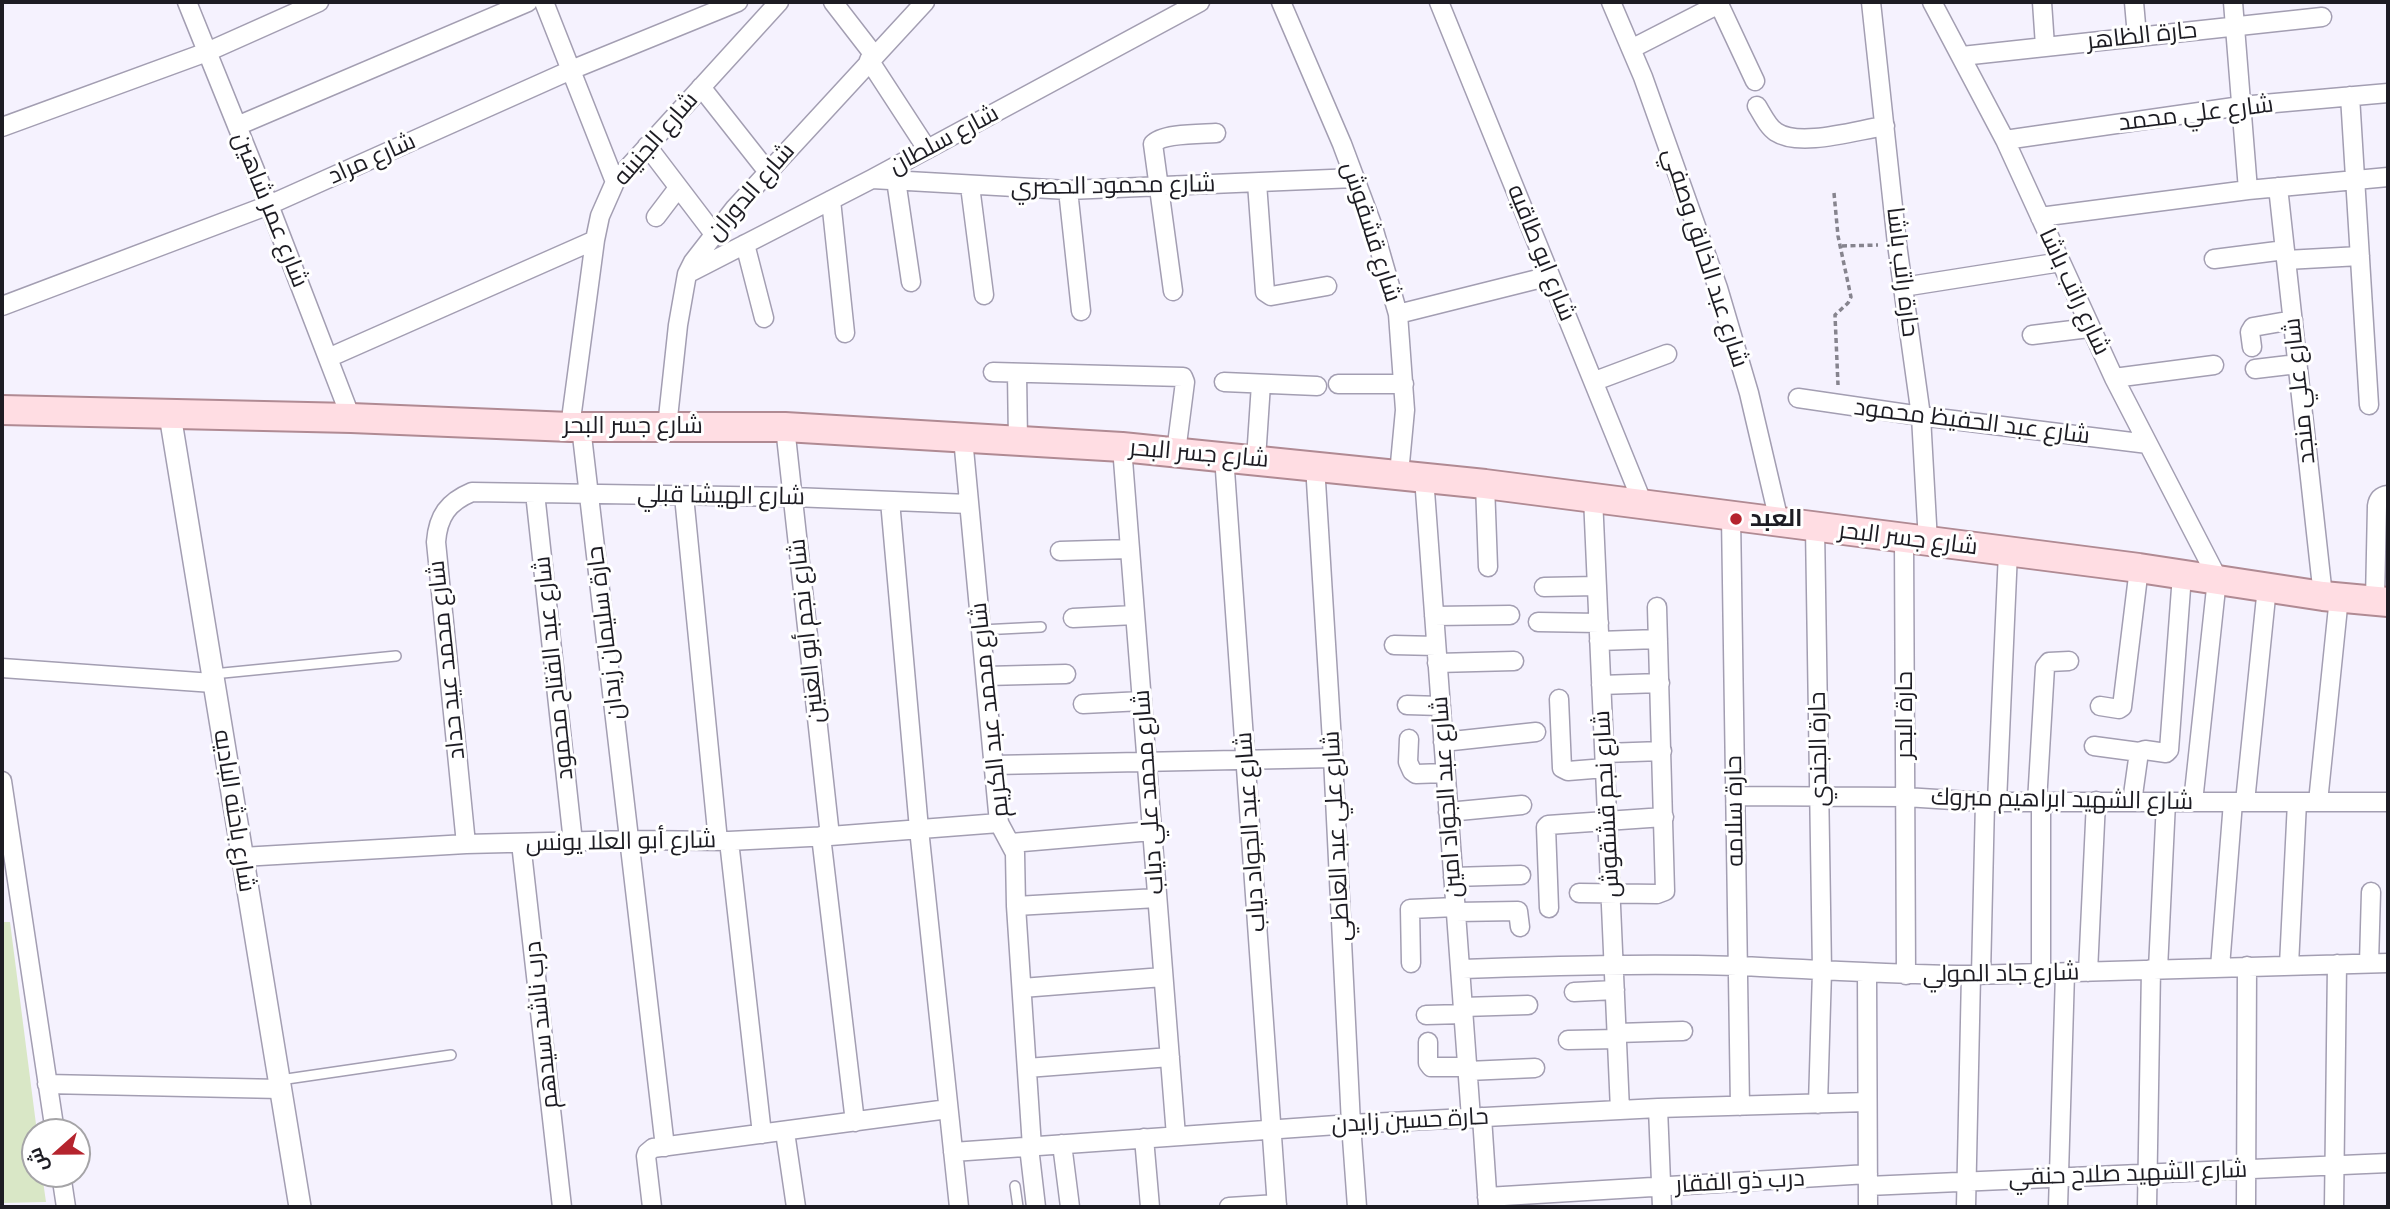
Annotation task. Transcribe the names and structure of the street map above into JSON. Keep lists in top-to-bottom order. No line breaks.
{"streets":{"main road":["شارع جسر البحر"],"street":["حارة الظاهر","شارع علي محمد","شارع الجنينه","شارع سلطان","شارع مراد","شارع محمود الحصري","شارع الدوران","شارع عمر شاهين","شارع قشقوش","شارع ابو طاقيه","شارع عبد الخالق وصفي","حارة راتب باشا","شارع راتب باشا","شارع علي منجد","شارع عبد الحفيظ محمود","شارع الهيشا قبلي","شارع نجم أبو العنين","حارة سليمان زيدان","شارع محمد عيد حداد","شارع عبد الفتاح محمود","شارع محمد عبد الكريم","حارة البحر","حارة الجندي","شارع محمد علي دياب","شارع عبد الجواد امين","شارع الشهيد ابراهيم مبروك","شارع نجم قشقوش","شارع باحثه الباديه","حارة سلامه","شارع عبد الجواد دياب","شارع علي عبد العاطي","شارع أبو العلا يونس","شارع جاد المولي","درب ناشد سيدهم","حارة حسين زايدن","شارع الشهيد صلاح حنفي","درب ذو الفقار"]},"crossings":[["حارة الظاهر","شارع راتب باشا"],["شارع علي محمد","شارع راتب باشا"],["شارع الجنينه","شارع جسر البحر"],["شارع الجنينه","حارة سليمان زيدان"],["شارع سلطان","شارع محمود الحصري"],["شارع سلطان","شارع الدوران"],["شارع مراد","شارع عمر شاهين"],["شارع محمود الحصري","شارع قشقوش"],["شارع الدوران","شارع جسر البحر"],["شارع عمر شاهين","شارع جسر البحر"],["شارع قشقوش","شارع جسر البحر"],["شارع قشقوش","شارع عبد الجواد امين"],["شارع ابو طاقيه","شارع جسر البحر"],["شارع عبد الخالق وصفي","شارع جسر البحر"],["حارة راتب باشا","شارع عبد الحفيظ محمود"],["حارة راتب باشا","شارع جسر البحر"],["حارة راتب باشا","حارة البحر"],["شارع راتب باشا","شارع عبد الحفيظ محمود"],["شارع راتب باشا","شارع جسر البحر"],["شارع علي منجد","شارع جسر البحر"],["شارع علي منجد","شارع الشهيد ابراهيم مبروك"],["شارع جسر البحر","شارع نجم أبو العنين"],["شارع جسر البحر","حارة سليمان زيدان"],["شارع جسر البحر","شارع محمد عبد الكريم"],["شارع جسر البحر","حارة البحر"],["شارع جسر البحر","حارة الجندي"],["شارع جسر البحر","شارع محمد علي دياب"],["شارع جسر البحر","شارع عبد الجواد امين"],["شارع جسر البحر","شارع نجم قشقوش"],["شارع جسر البحر","شارع باحثه الباديه"],["شارع جسر البحر","حارة سلامه"],["شارع جسر البحر","شارع عبد الجواد دياب"],["شارع جسر البحر","شارع علي عبد العاطي"],["شارع الهيشا قبلي","شارع نجم أبو العنين"],["شارع الهيشا قبلي","حارة سليمان زيدان"],["شارع الهيشا قبلي","شارع محمد عيد حداد"],["شارع الهيشا قبلي","شارع عبد الفتاح محمود"],["شارع الهيشا قبلي","شارع محمد عبد الكريم"],["شارع نجم أبو العنين","شارع أبو العلا يونس"],["حارة سليمان زيدان","شارع أبو العلا يونس"],["شارع محمد عيد حداد","شارع أبو العلا يونس"],["شارع عبد الفتاح محمود","شارع أبو العلا يونس"],["شارع محمد عبد الكريم","شارع أبو العلا يونس"],["شارع محمد عبد الكريم","حارة حسين زايدن"],["حارة البحر","شارع الشهيد ابراهيم مبروك"],["حارة البحر","شارع جاد المولي"],["حارة الجندي","شارع الشهيد ابراهيم مبروك"],["حارة الجندي","شارع جاد المولي"],["حارة الجندي","حارة حسين زايدن"],["شارع محمد علي دياب","حارة حسين زايدن"],["شارع عبد الجواد امين","شارع جاد المولي"],["شارع عبد الجواد امين","حارة حسين زايدن"],["شارع عبد الجواد امين","درب ذو الفقار"],["شارع الشهيد ابراهيم مبروك","حارة سلامه"],["شارع نجم قشقوش","شارع جاد المولي"],["شارع نجم قشقوش","حارة حسين زايدن"],["شارع باحثه الباديه","شارع أبو العلا يونس"],["حارة سلامه","شارع جاد المولي"],["حارة سلامه","حارة حسين زايدن"],["شارع عبد الجواد دياب","حارة حسين زايدن"],["شارع علي عبد العاطي","حارة حسين زايدن"],["شارع أبو العلا يونس","درب ناشد سيدهم"],["شارع الشهيد صلاح حنفي","درب ذو الفقار"]],"places":["العبد"],"north":"left"}
